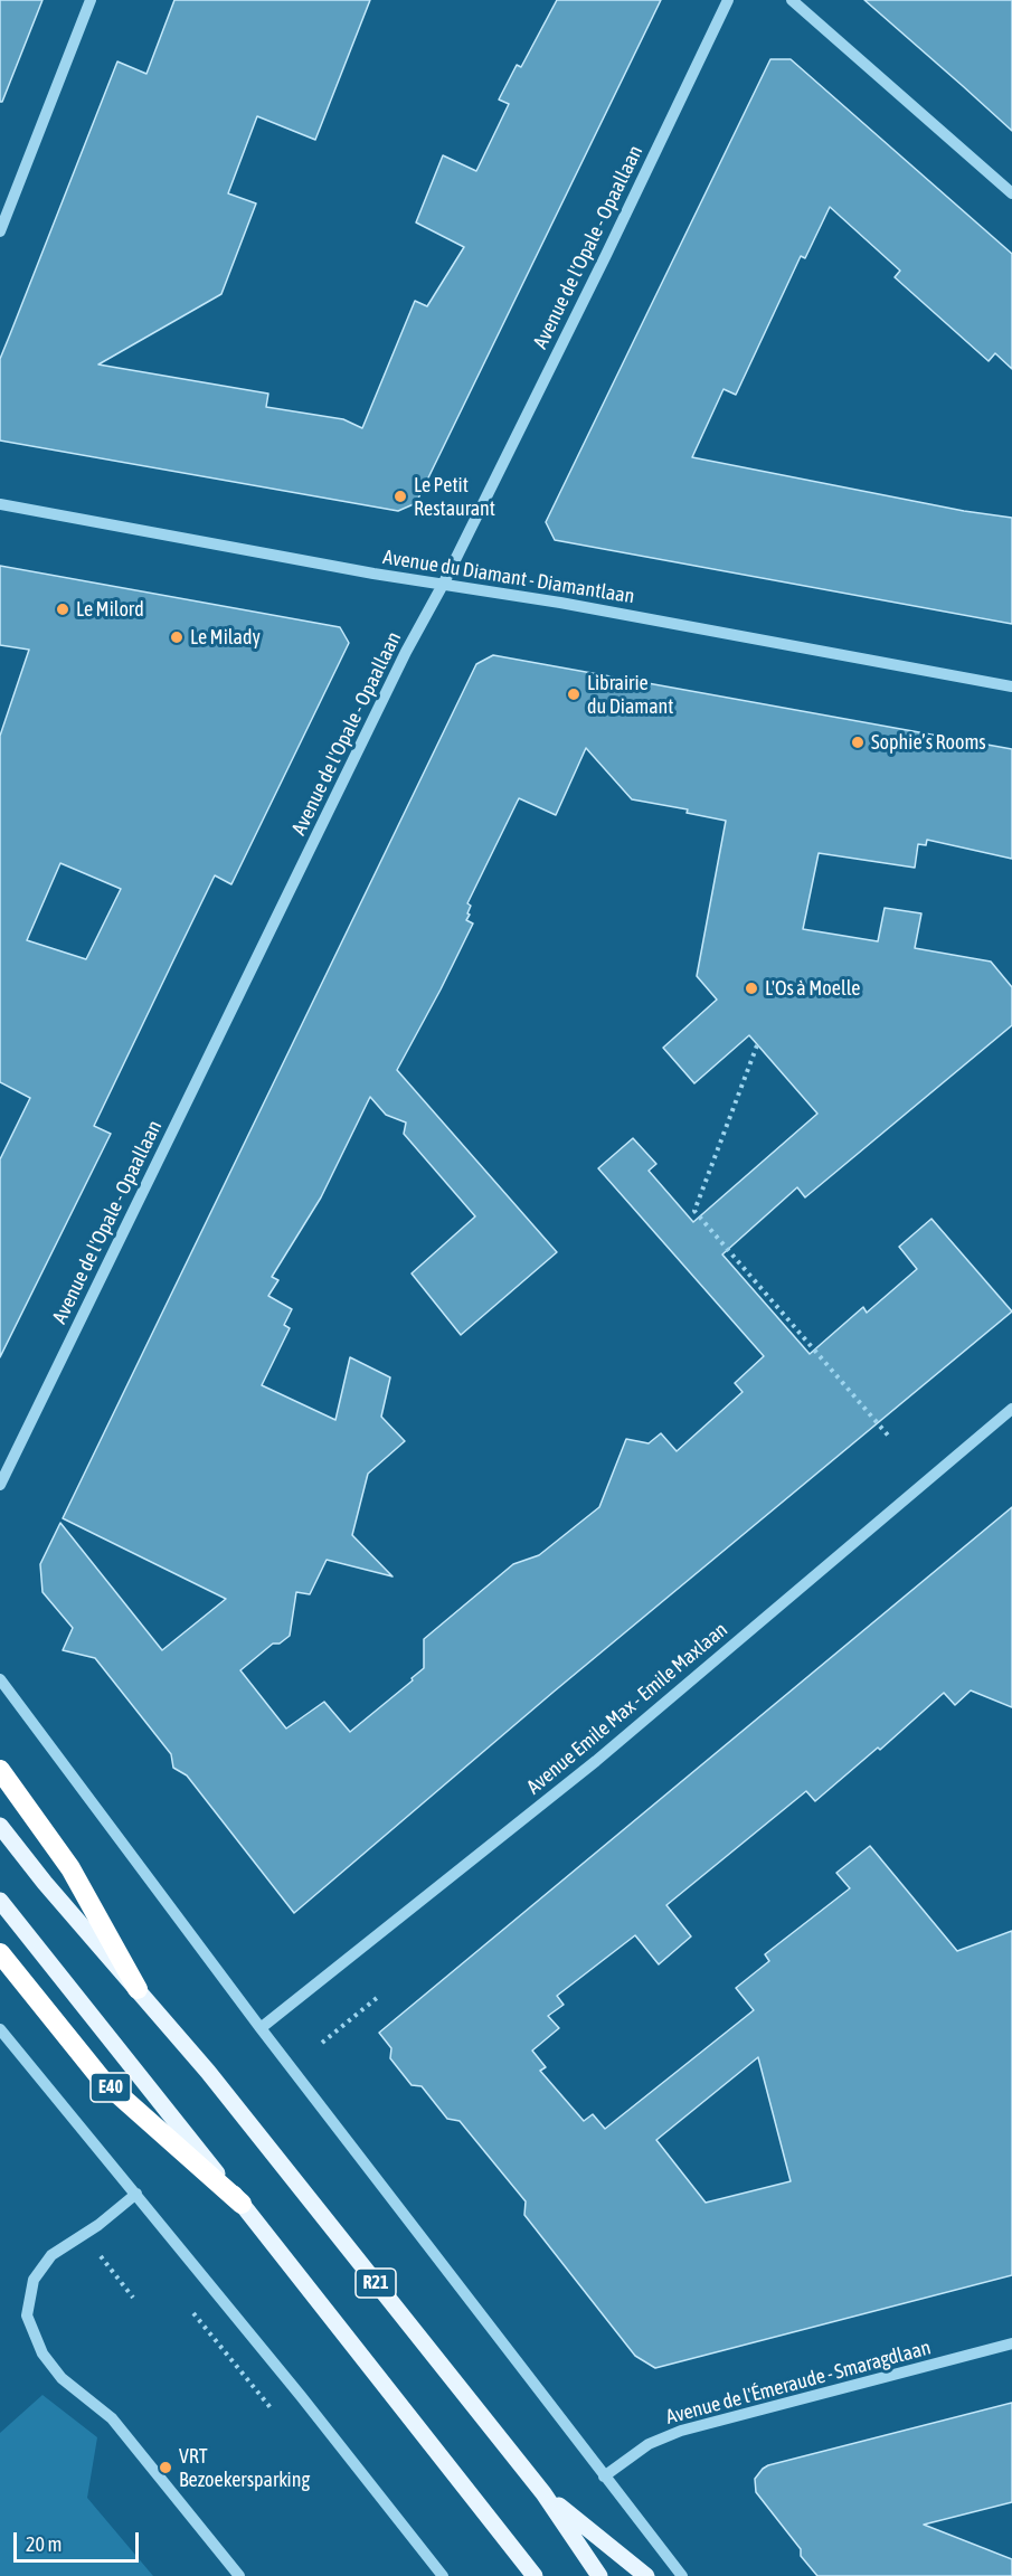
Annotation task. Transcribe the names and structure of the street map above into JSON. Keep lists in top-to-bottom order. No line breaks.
{"streets":{"highway":["E40"],"main road":["R21"],"street":["Avenue de l'Opale - Opaallaan","Avenue du Diamant - Diamantlaan","Avenue Emile Max - Emile Maxlaan","Avenue de l'Émeraude - Smaragdlaan"]},"crossings":[["Avenue de l'Opale - Opaallaan","Avenue du Diamant - Diamantlaan"]],"places":["Le Petit Restaurant","Le Milord","Le Milady","Librairie du Diamant","Sophie’s Rooms","L'Os à Moelle","VRT Bezoekersparking"],"scale_bar":"20 m"}
